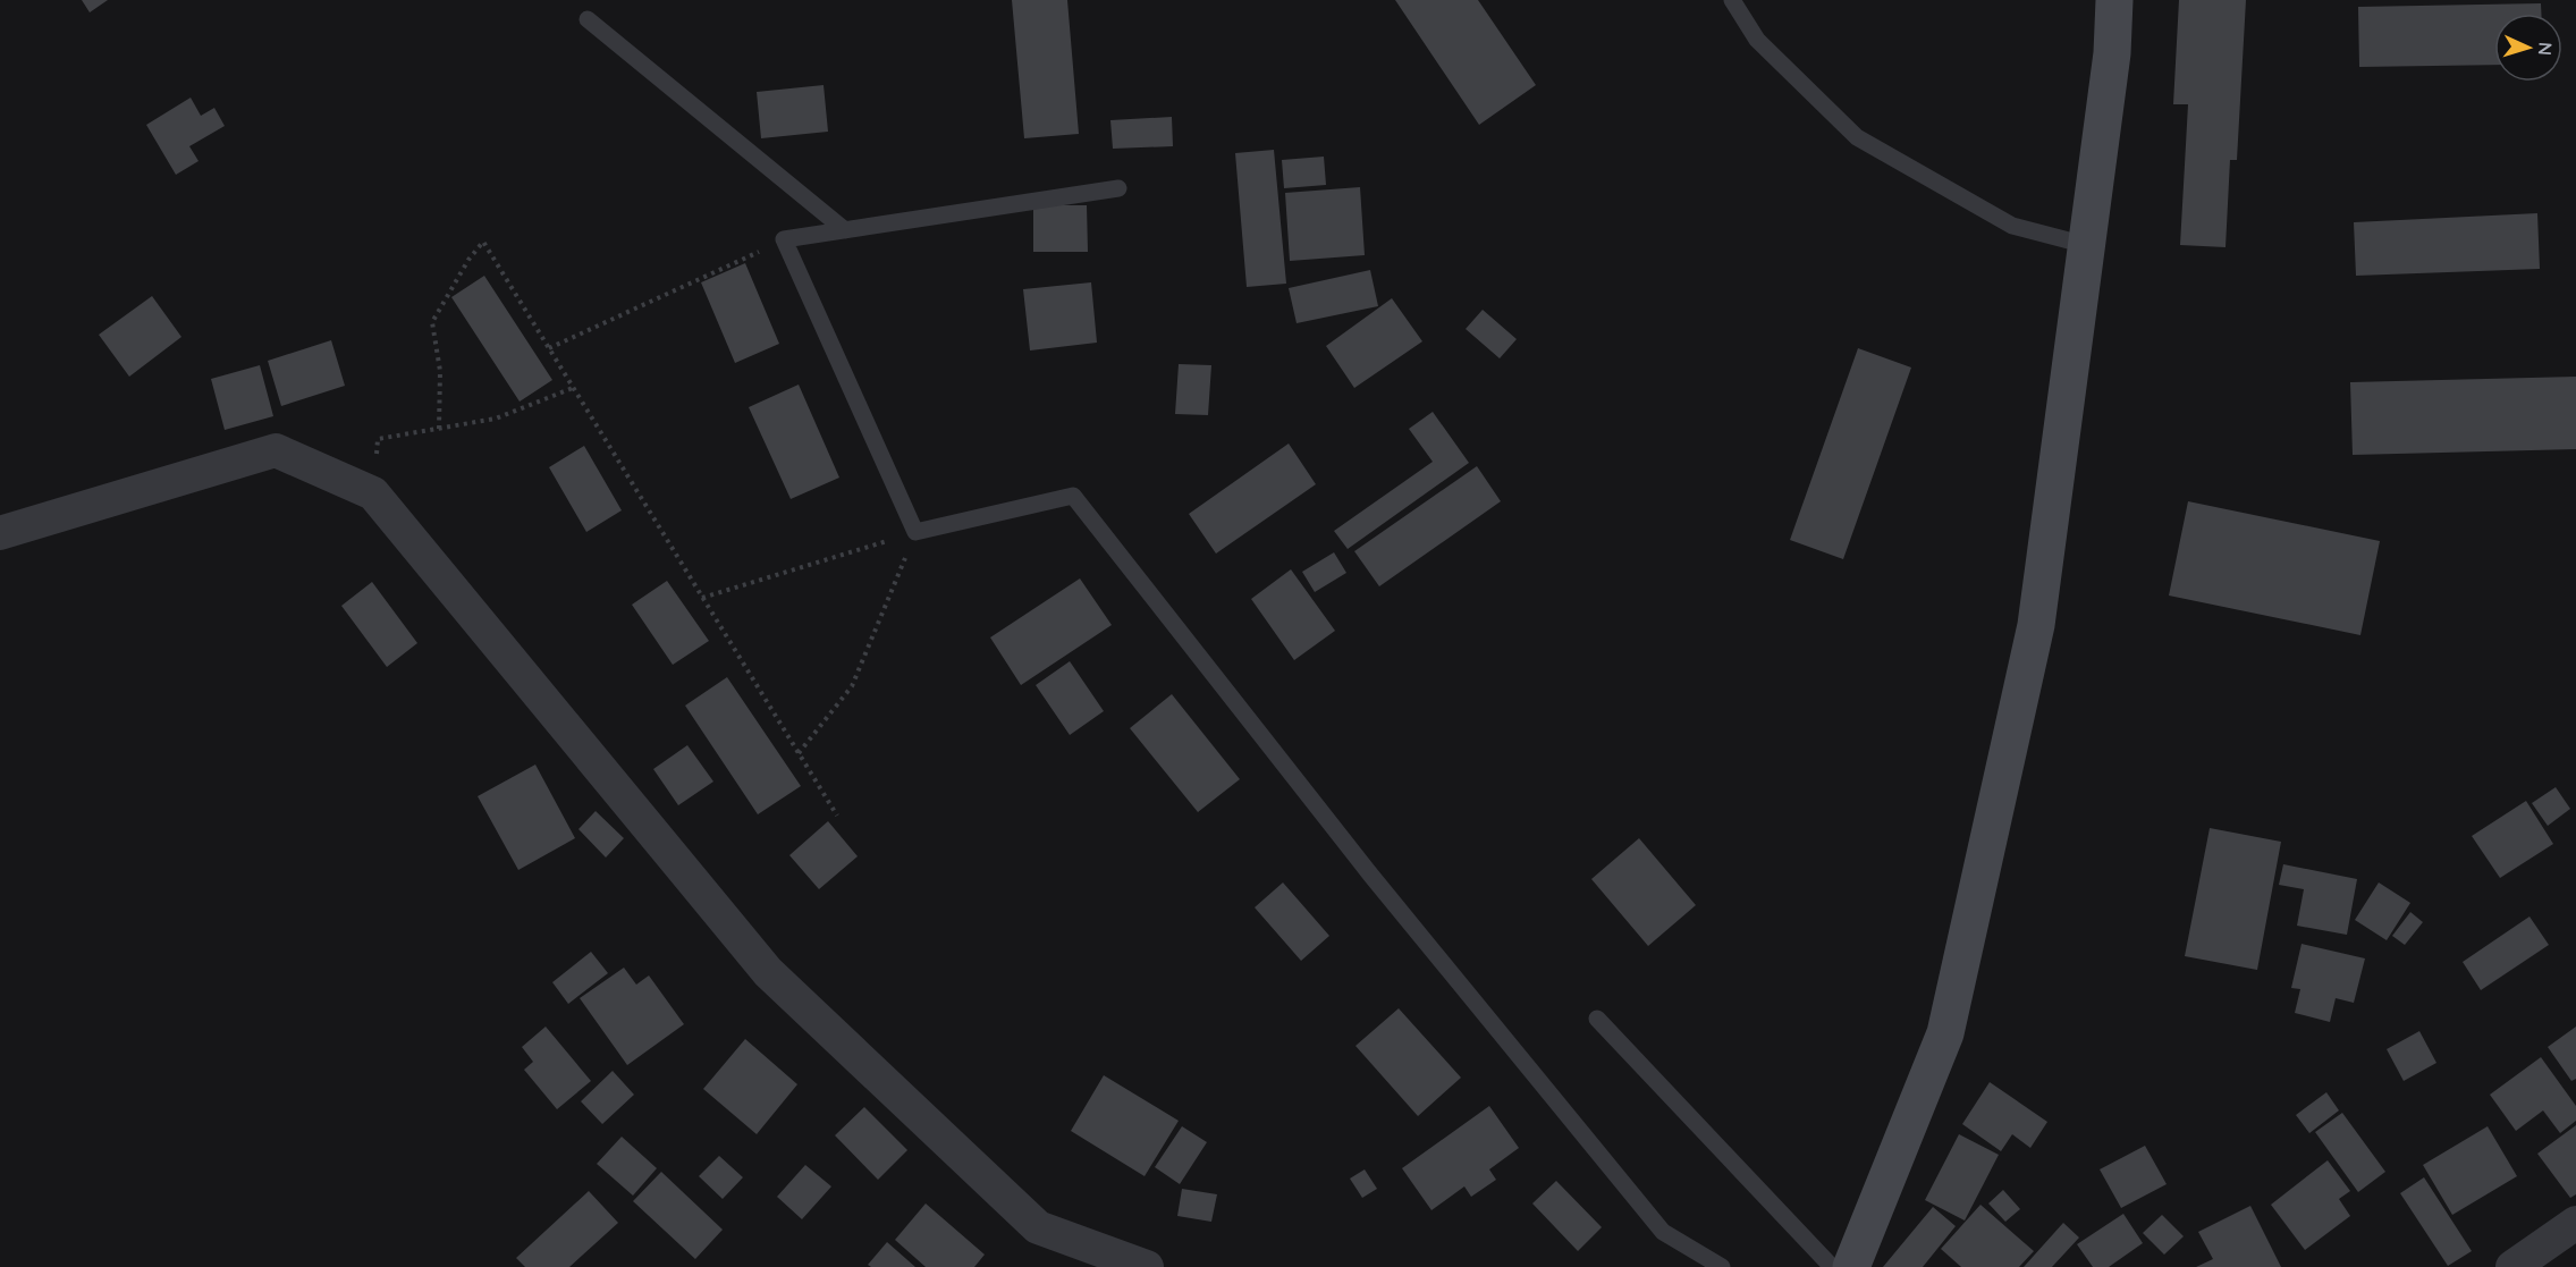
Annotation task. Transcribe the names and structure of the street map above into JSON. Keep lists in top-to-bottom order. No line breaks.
{"north":"right"}
